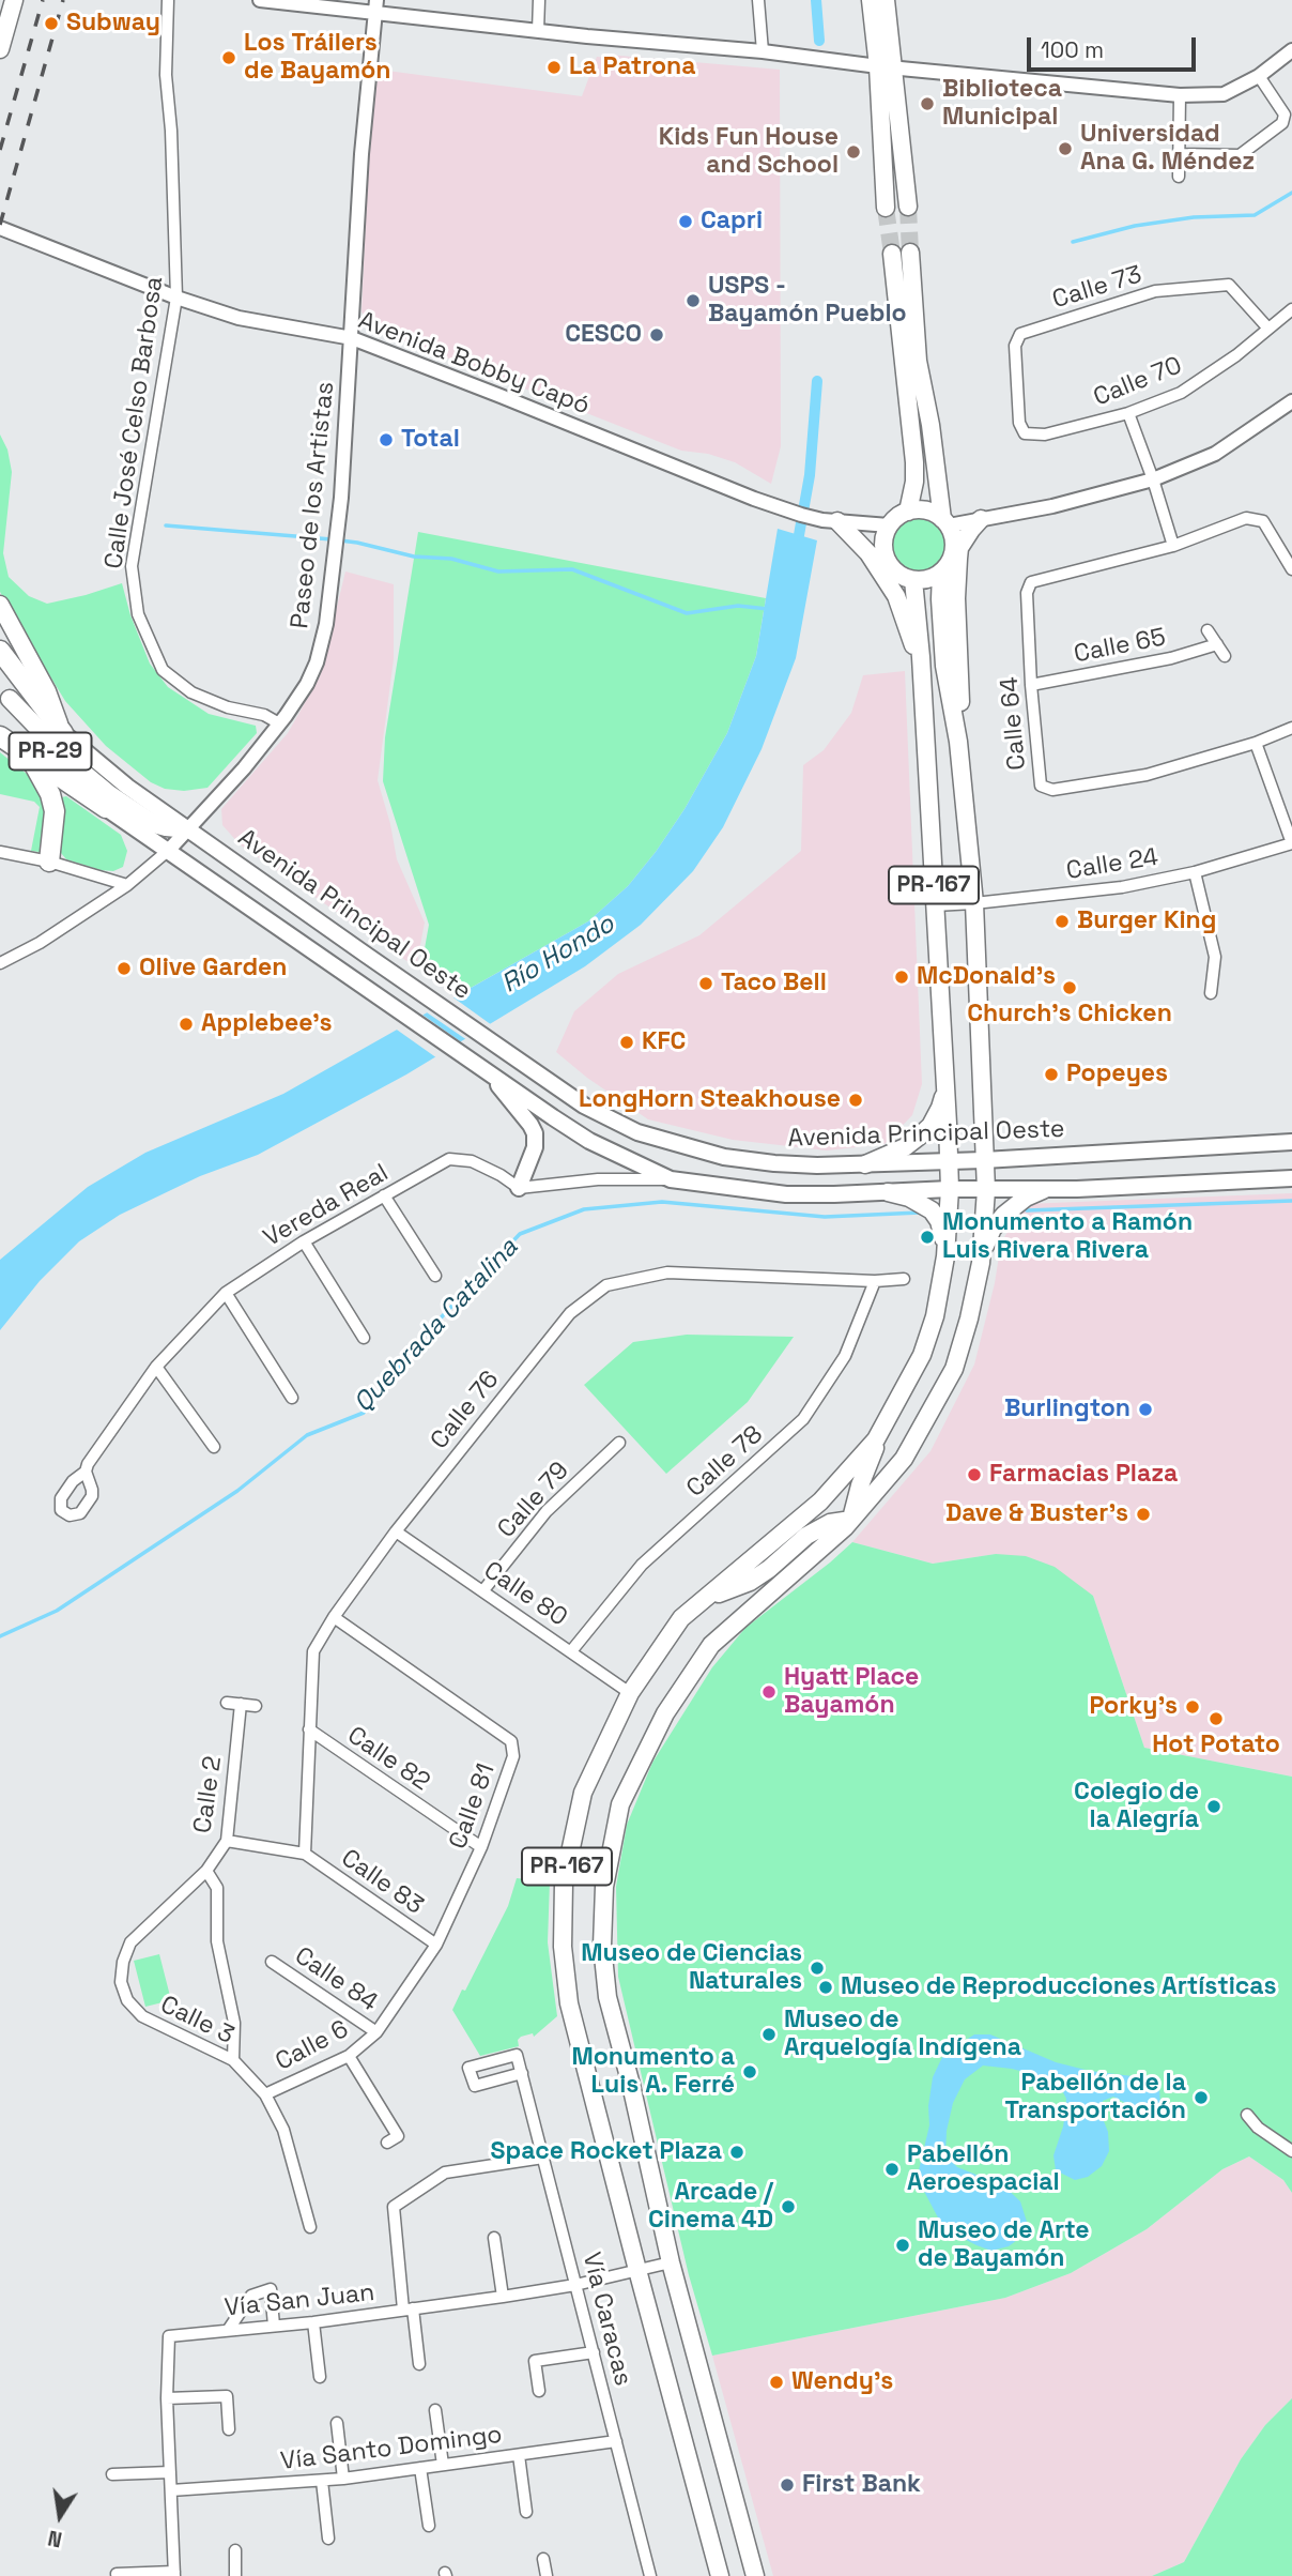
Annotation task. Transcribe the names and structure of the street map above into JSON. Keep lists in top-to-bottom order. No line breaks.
{"streets":{"highway":["PR-29"],"main road":["PR-167","Avenida Principal Oeste"],"street":["Calle 73","Avenida Bobby Capó","Calle 70","Calle José Celso Barbosa","Paseo de los Artistas","Calle 65","Calle 64","Calle 24","Vereda Real","Calle 76","Calle 78","Calle 79","Calle 80","Calle 82","Calle 2","Calle 81","Calle 83","Calle 84","Calle 3","Calle 6","Vía San Juan","Vía Caracas","Vía Santo Domingo"]},"crossings":[["Calle 73","Calle 70"],["Avenida Bobby Capó","Calle José Celso Barbosa"],["Avenida Bobby Capó","Paseo de los Artistas"],["Avenida Bobby Capó","PR-167"],["Calle José Celso Barbosa","Paseo de los Artistas"],["Paseo de los Artistas","PR-29"],["Paseo de los Artistas","Avenida Principal Oeste"],["Calle 65","Calle 64"],["PR-29","PR-167"],["PR-29","Avenida Principal Oeste"],["Calle 24","PR-167"],["PR-167","Avenida Principal Oeste"],["PR-167","Calle 80"],["PR-167","Vía San Juan"],["Calle 76","Calle 78"],["Calle 76","Calle 80"],["Calle 76","Calle 82"],["Calle 76","Calle 81"],["Calle 76","Calle 83"],["Calle 78","Calle 80"],["Calle 79","Calle 80"],["Calle 82","Calle 81"],["Calle 2","Calle 3"],["Calle 81","Calle 83"],["Calle 81","Calle 84"],["Calle 81","Calle 6"],["Calle 84","Calle 6"],["Calle 3","Calle 6"],["Vía San Juan","Vía Caracas"],["Vía San Juan","Vía Santo Domingo"],["Vía Caracas","Vía Santo Domingo"]],"water":["Río Hondo","Quebrada Catalina"],"places":["Subway","Los Tráilers de Bayamón","La Patrona","Biblioteca Municipal","Universidad Ana G. Méndez","Kids Fun House and School","Capri","USPS - Bayamón Pueblo","CESCO","Total","Burger King","Olive Garden","McDonald's","Taco Bell","Church's Chicken","Applebee's","KFC","Popeyes","LongHorn Steakhouse","Monumento a Ramón Luis Rivera Rivera","Burlington","Farmacias Plaza","Dave & Buster's","Hyatt Place Bayamón","Porky's","Hot Potato","Colegio de la Alegría","Museo de Ciencias Naturales","Museo de Reproducciones Artísticas","Museo de Arquelogía Indígena","Monumento a Luis A. Ferré","Pabellón de la Transportación","Space Rocket Plaza","Pabellón Aeroespacial","Arcade / Cinema 4D","Museo de Arte de Bayamón","Wendy's","First Bank"],"scale_bar":"100 m","north":"bottom"}
